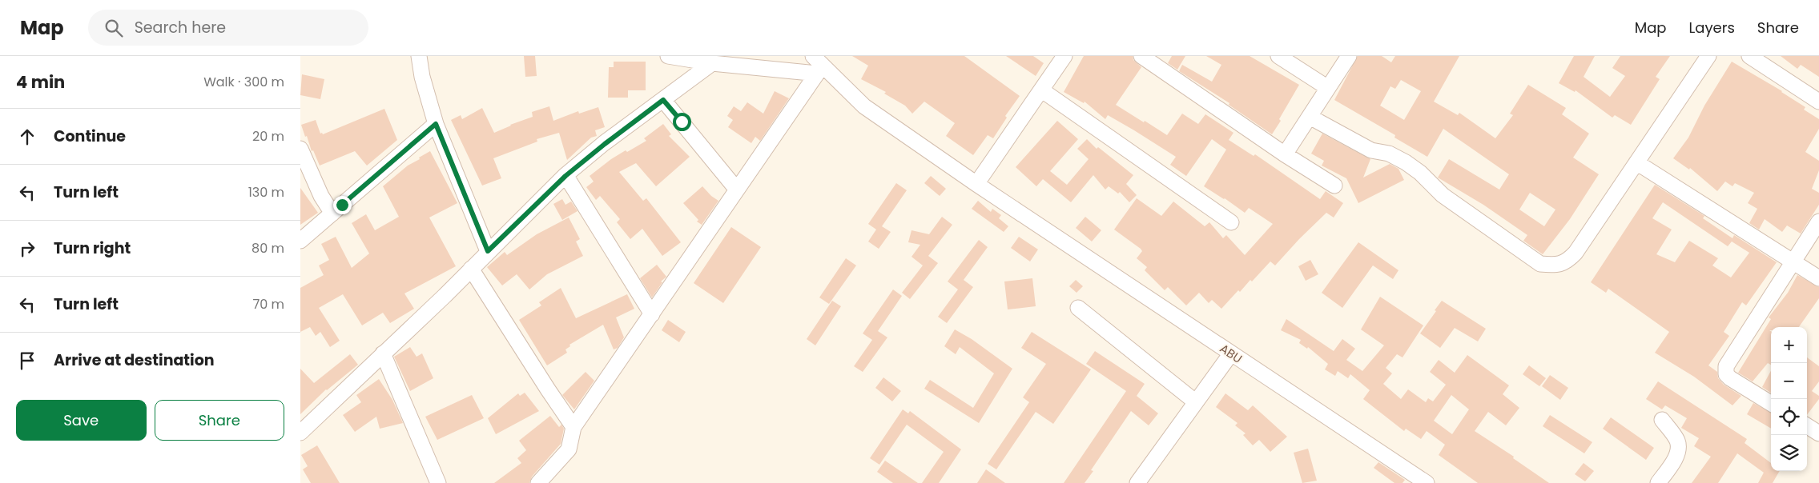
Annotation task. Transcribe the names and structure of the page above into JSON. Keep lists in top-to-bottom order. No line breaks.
{"streets":{"street":["ABU"]},"page":{"header":"Map","search":"Search here","nav":["Map","Layers","Share"],"heading":["4 min","Walk · 300 m"],"list":[["Continue","20 m"],["Turn left","130 m"],["Turn right","80 m"],["Turn left","70 m"],"Arrive at destination"],"map_buttons":["+","−"],"buttons":["Save","Share"]}}
